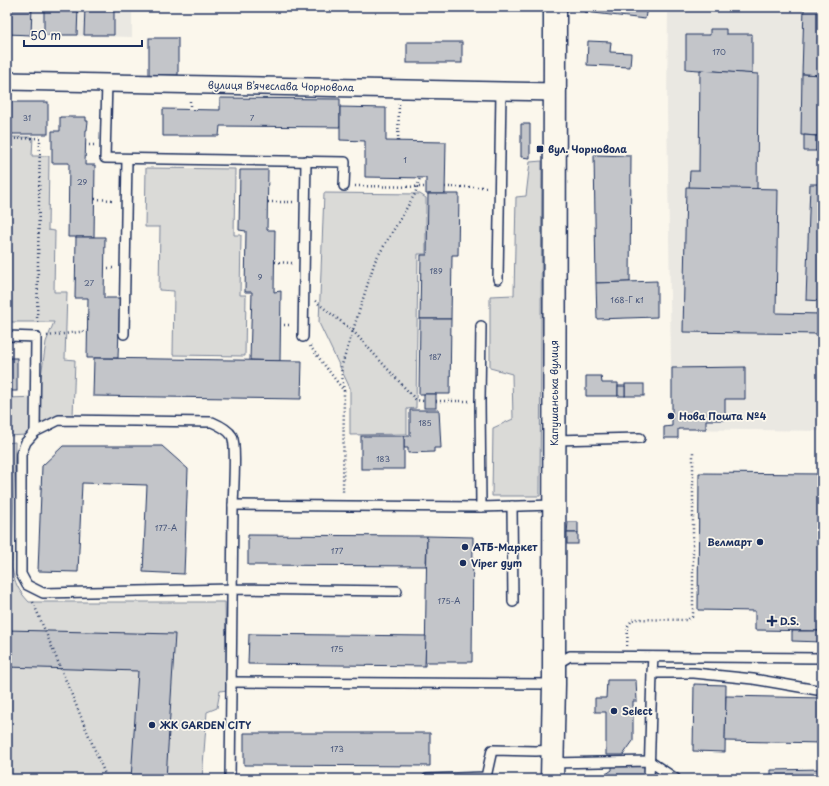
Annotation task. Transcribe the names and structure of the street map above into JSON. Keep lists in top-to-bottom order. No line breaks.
{"streets":{"street":["вулиця Вʼячеслава Чорновола","Капушанська вулиця"]},"crossings":[["вулиця Вʼячеслава Чорновола","Капушанська вулиця"]],"places":{"transit":["вул. Чорновола"],"other":["Нова Пошта №4","Велмарт","АТБ-Маркет","Viper gym","Select","ЖК GARDEN CITY"],"health":["D.S."]},"house_numbers":["170","31","7","1","29","189","9","27","168-Г к1","187","185","183","177-А","177","175-А","175","173"],"scale_bar":"50 m"}
